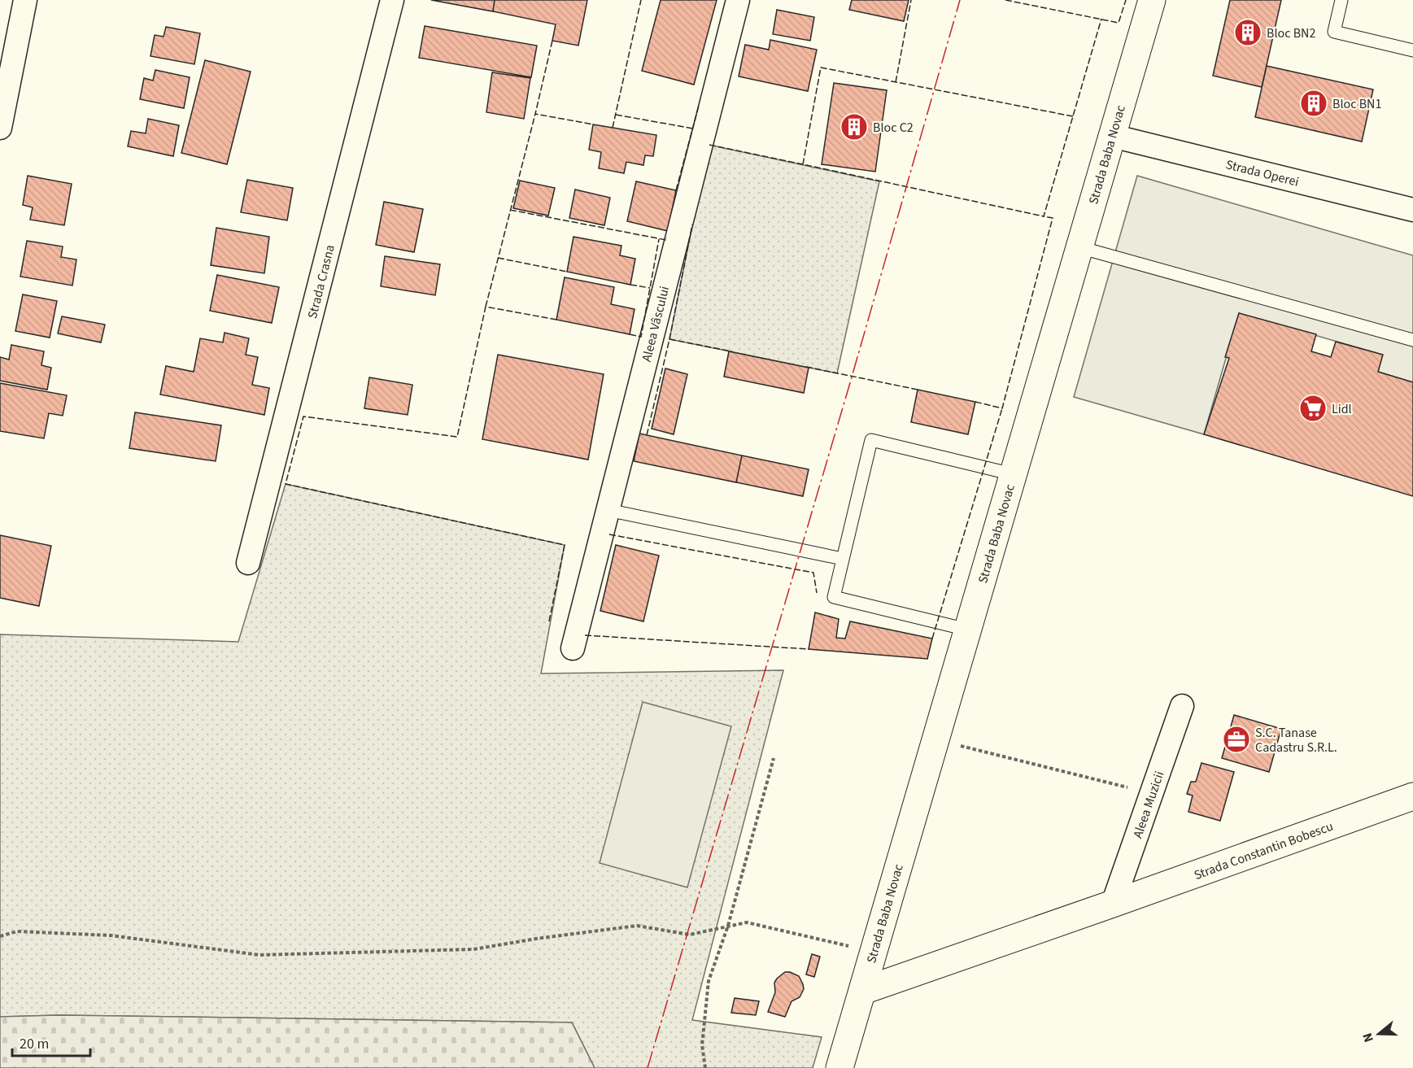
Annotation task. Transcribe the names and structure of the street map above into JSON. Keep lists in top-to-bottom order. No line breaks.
{"streets":{"main road":["Strada Baba Novac","Strada Constantin Bobescu"],"street":["Strada Operei","Strada Crasna","Aleea Vâscului","Aleea Muzicii"]},"crossings":[["Strada Baba Novac","Strada Operei"],["Strada Baba Novac","Strada Constantin Bobescu"],["Aleea Muzicii","Strada Constantin Bobescu"]],"places":{"building":["Bloc BN2","Bloc BN1","Bloc C2"],"supermarket":["Lidl"],"office":["S.C. Tanase Cadastru S.R.L."]},"scale_bar":"20 m","north":"left"}
